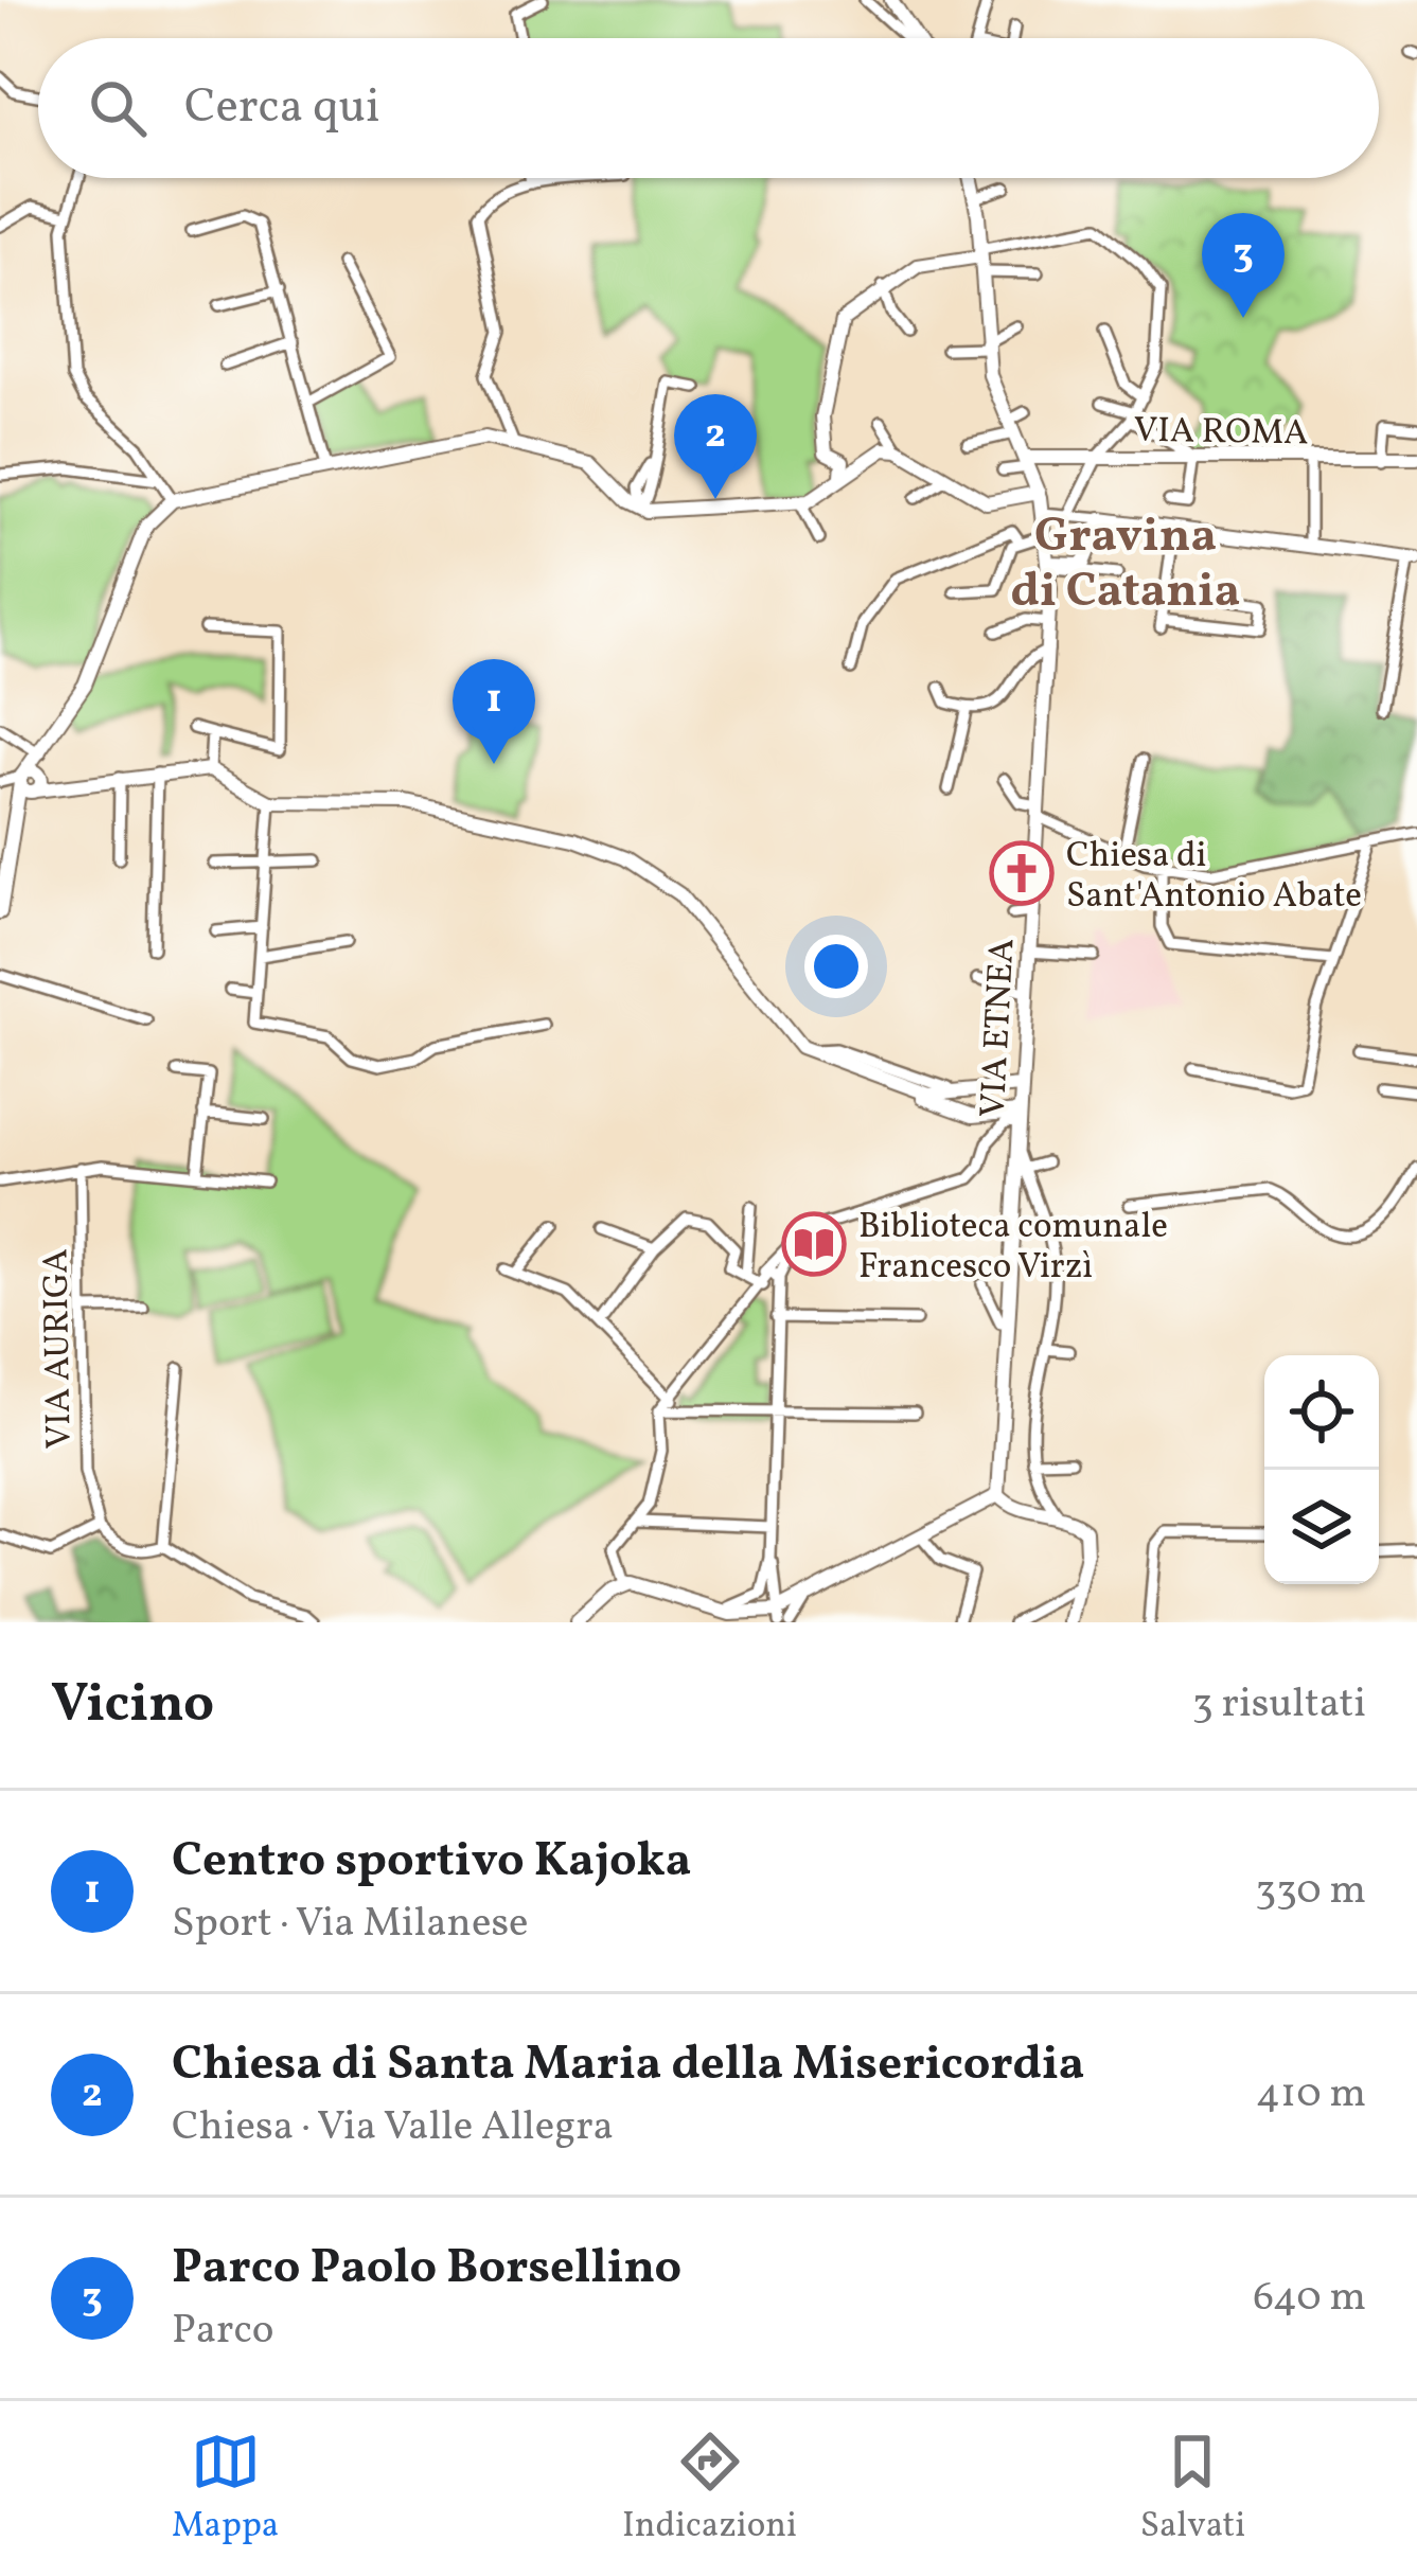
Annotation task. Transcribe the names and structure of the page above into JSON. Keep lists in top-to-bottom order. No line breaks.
{"streets":{"main road":["VIA ROMA","VIA ETNEA"],"street":["VIA AURIGA"]},"crossings":[["VIA ROMA","VIA ETNEA"]],"districts":["Gravina di Catania"],"places":{"church":["Chiesa di Sant'Antonio Abate"],"library":["Biblioteca comunale Francesco Virzì"]},"page":{"search":"Cerca qui","pins":["3","2","1"],"heading":["Vicino","3 risultati"],"list":[{"mark":"1","name":"Centro sportivo Kajoka","note":"Sport · Via Milanese","value":"330 m"},{"mark":"2","name":"Chiesa di Santa Maria della Misericordia","note":"Chiesa · Via Valle Allegra","value":"410 m"},{"mark":"3","name":"Parco Paolo Borsellino","note":"Parco","value":"640 m"}],"nav":["Mappa","Indicazioni","Salvati"]}}
